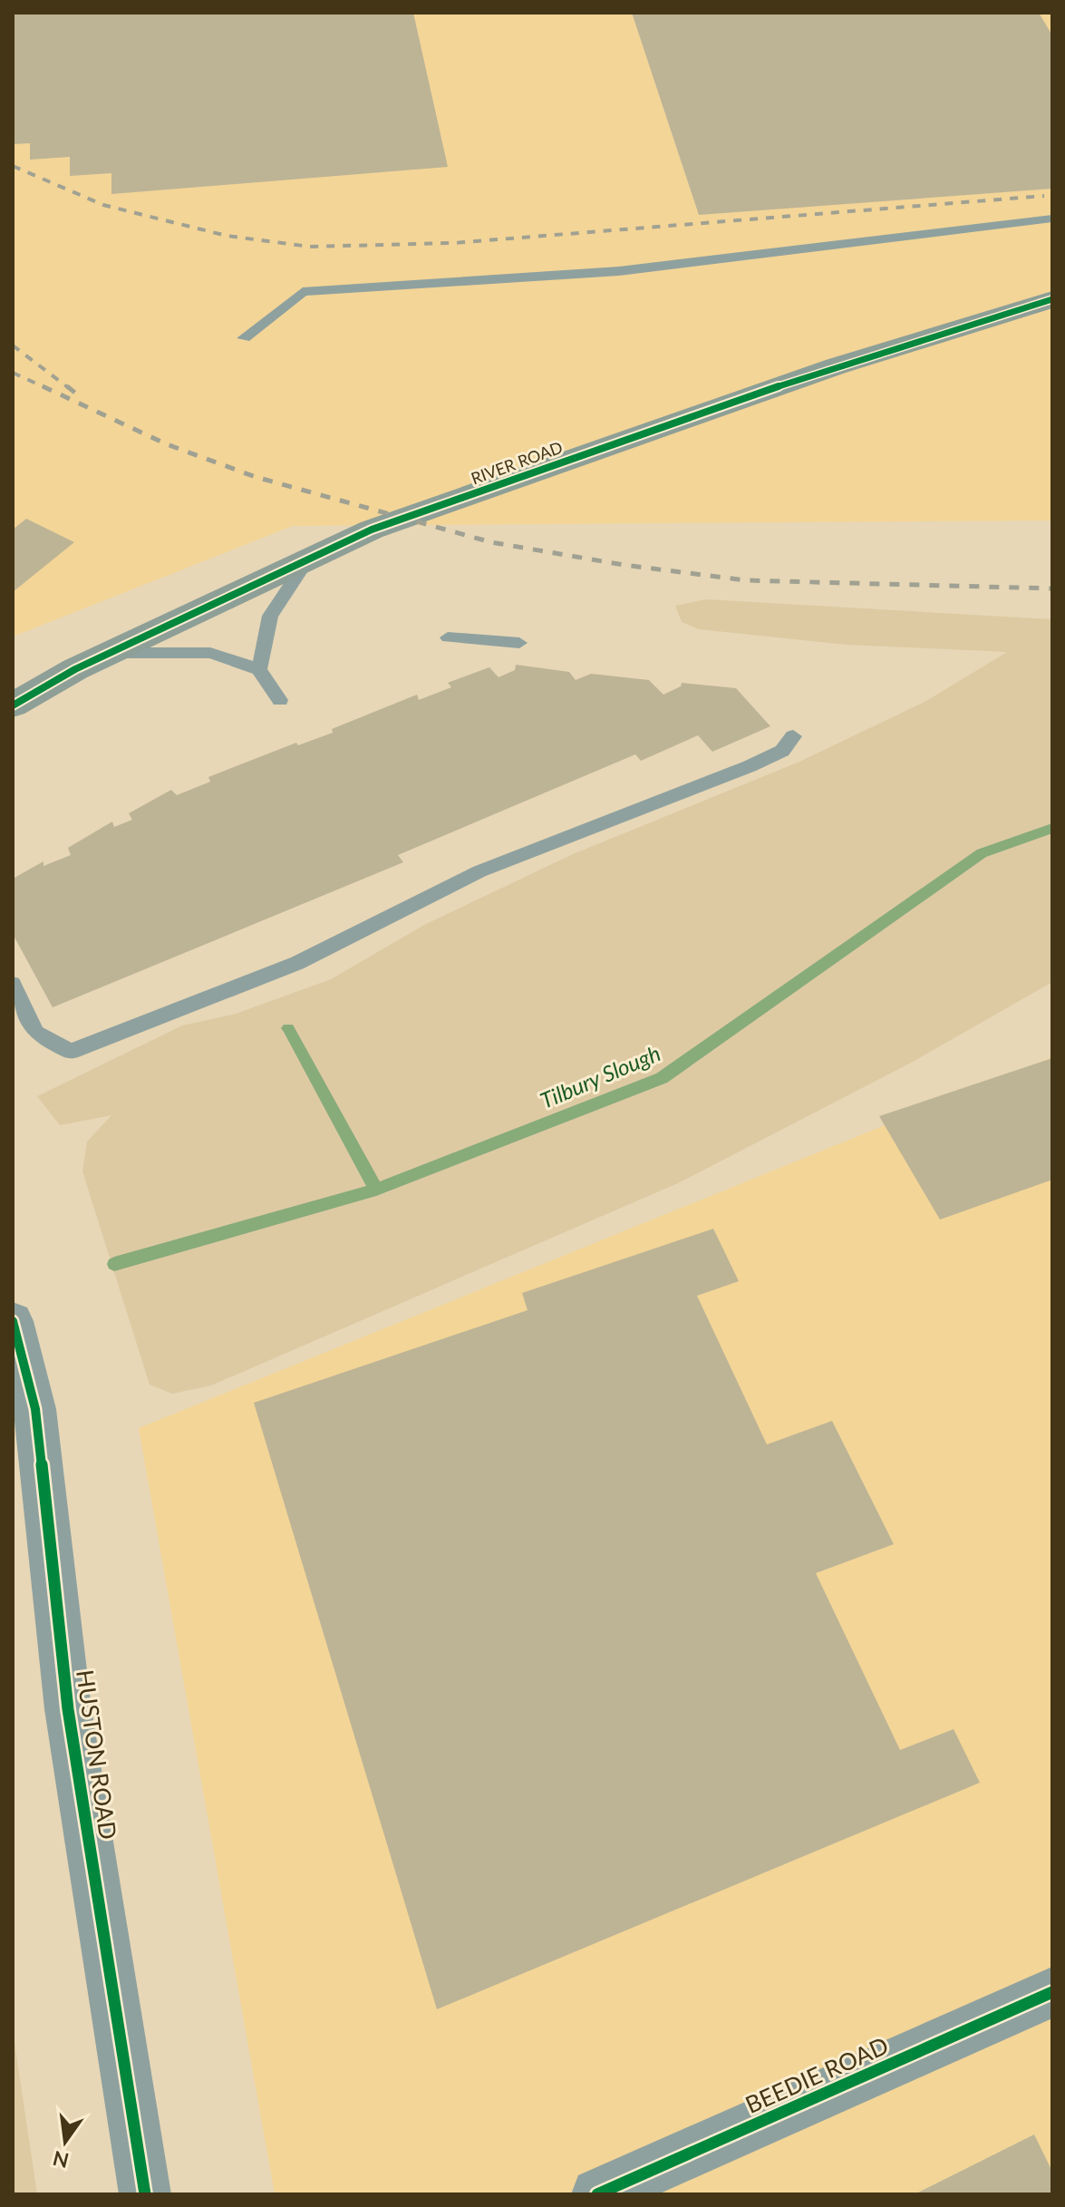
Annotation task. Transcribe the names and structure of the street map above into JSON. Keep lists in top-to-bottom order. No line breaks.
{"streets":{"main road":["RIVER ROAD"],"street":["HUSTON ROAD","BEEDIE ROAD"]},"water":["Tilbury Slough"],"north":"bottom"}
